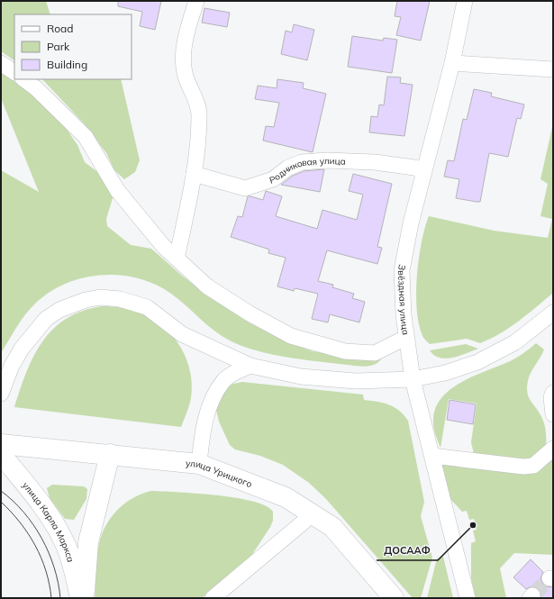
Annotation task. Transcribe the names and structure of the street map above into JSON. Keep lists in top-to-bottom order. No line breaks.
{"streets":{"main road":["улица Урицкого","улица Карла Маркса"],"street":["Родниковая улица","Звёздная улица"]},"crossings":[["Родниковая улица","Звёздная улица"],["улица Урицкого","улица Карла Маркса"]],"places":["ДОСААФ"],"legend":["Road","Park","Building"]}
